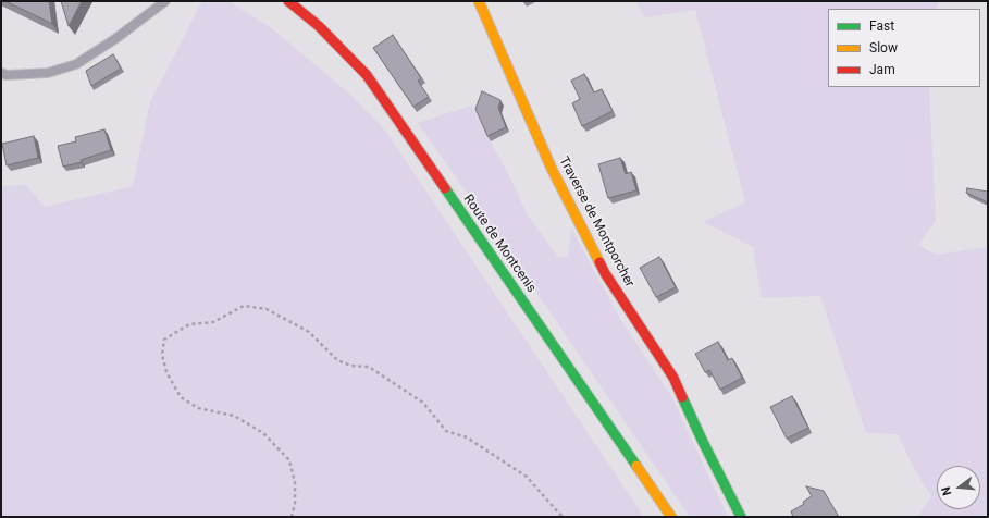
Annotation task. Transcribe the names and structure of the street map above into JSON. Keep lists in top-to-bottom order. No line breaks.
{"streets":{"main road":["Traverse de Montporcher","Route de Montcenis"]},"legend":["Fast","Slow","Jam"],"north":"left"}
